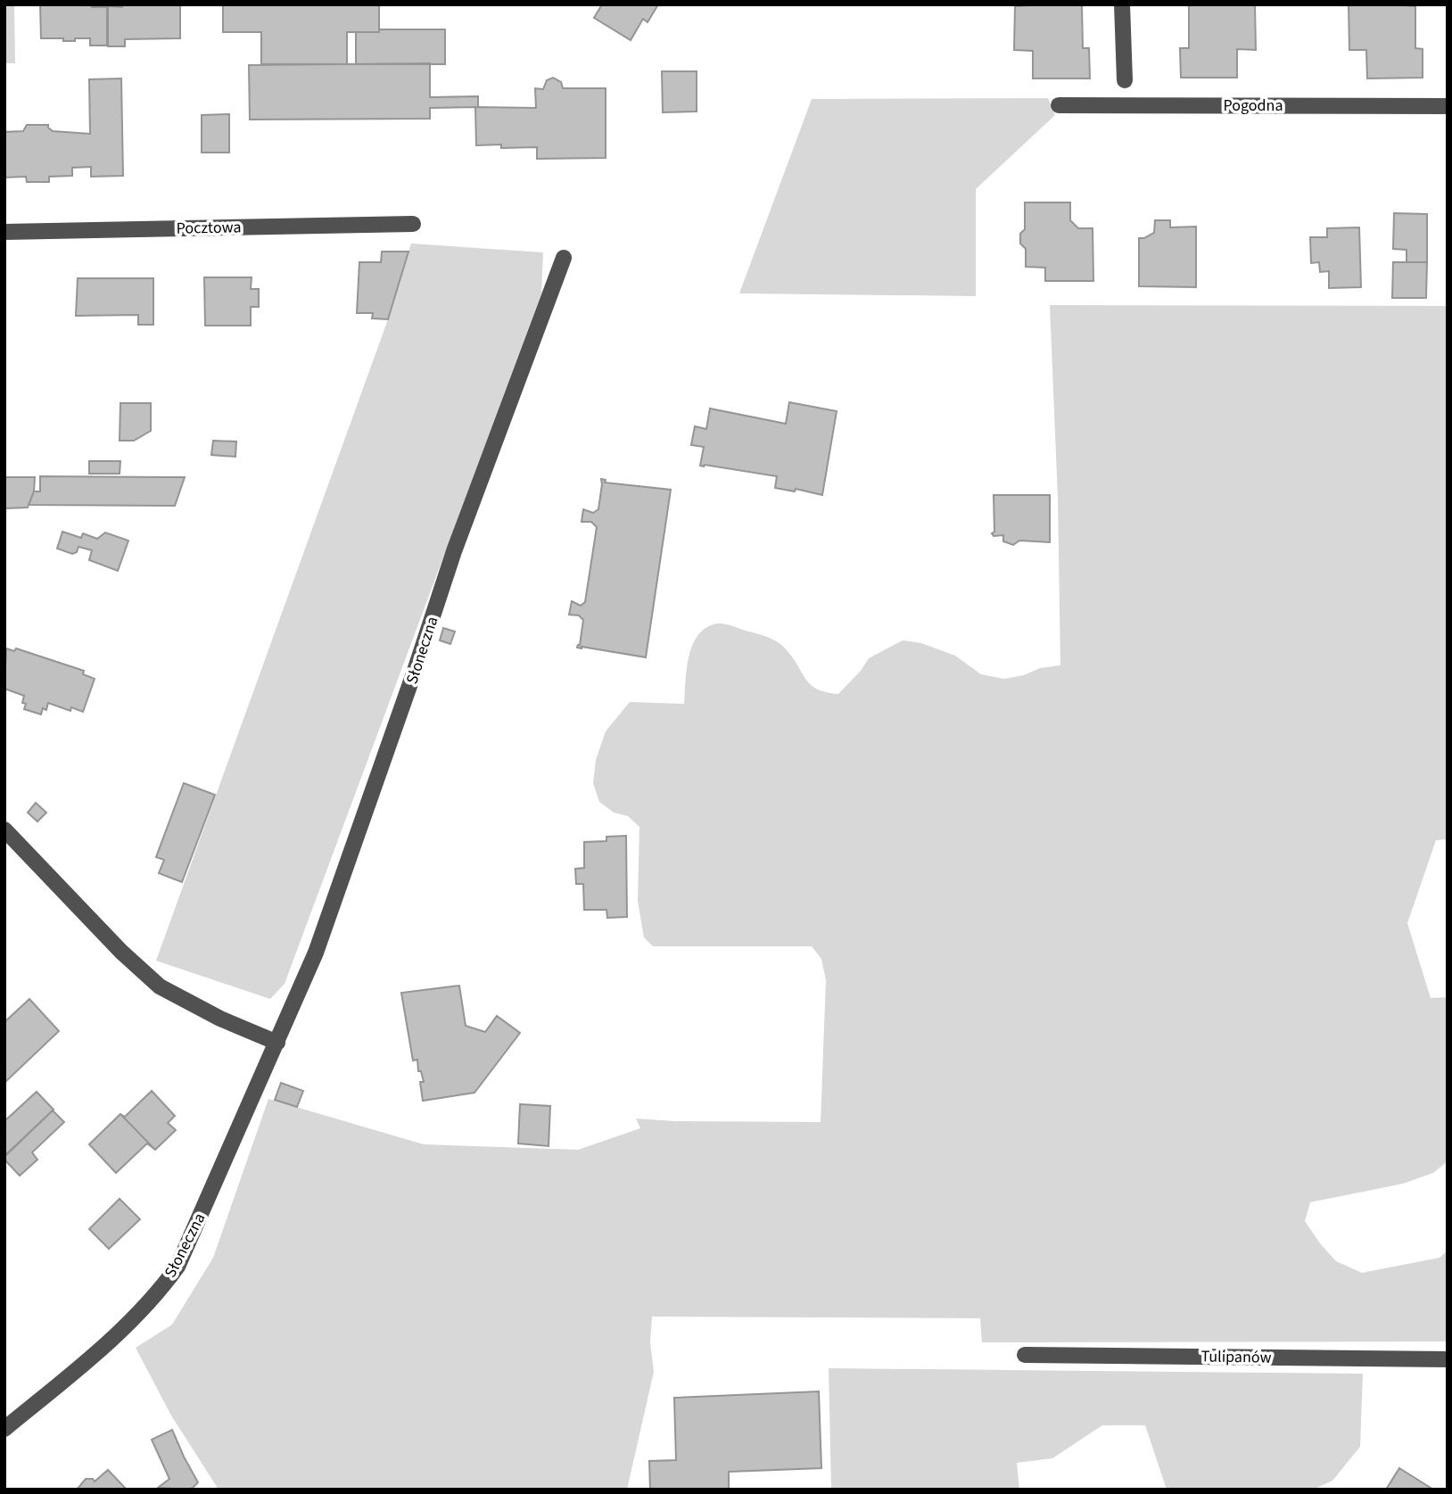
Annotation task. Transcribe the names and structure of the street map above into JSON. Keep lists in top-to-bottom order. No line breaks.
{"streets":{"street":["Pogodna","Pocztowa","Słoneczna","Tulipanów"]}}
